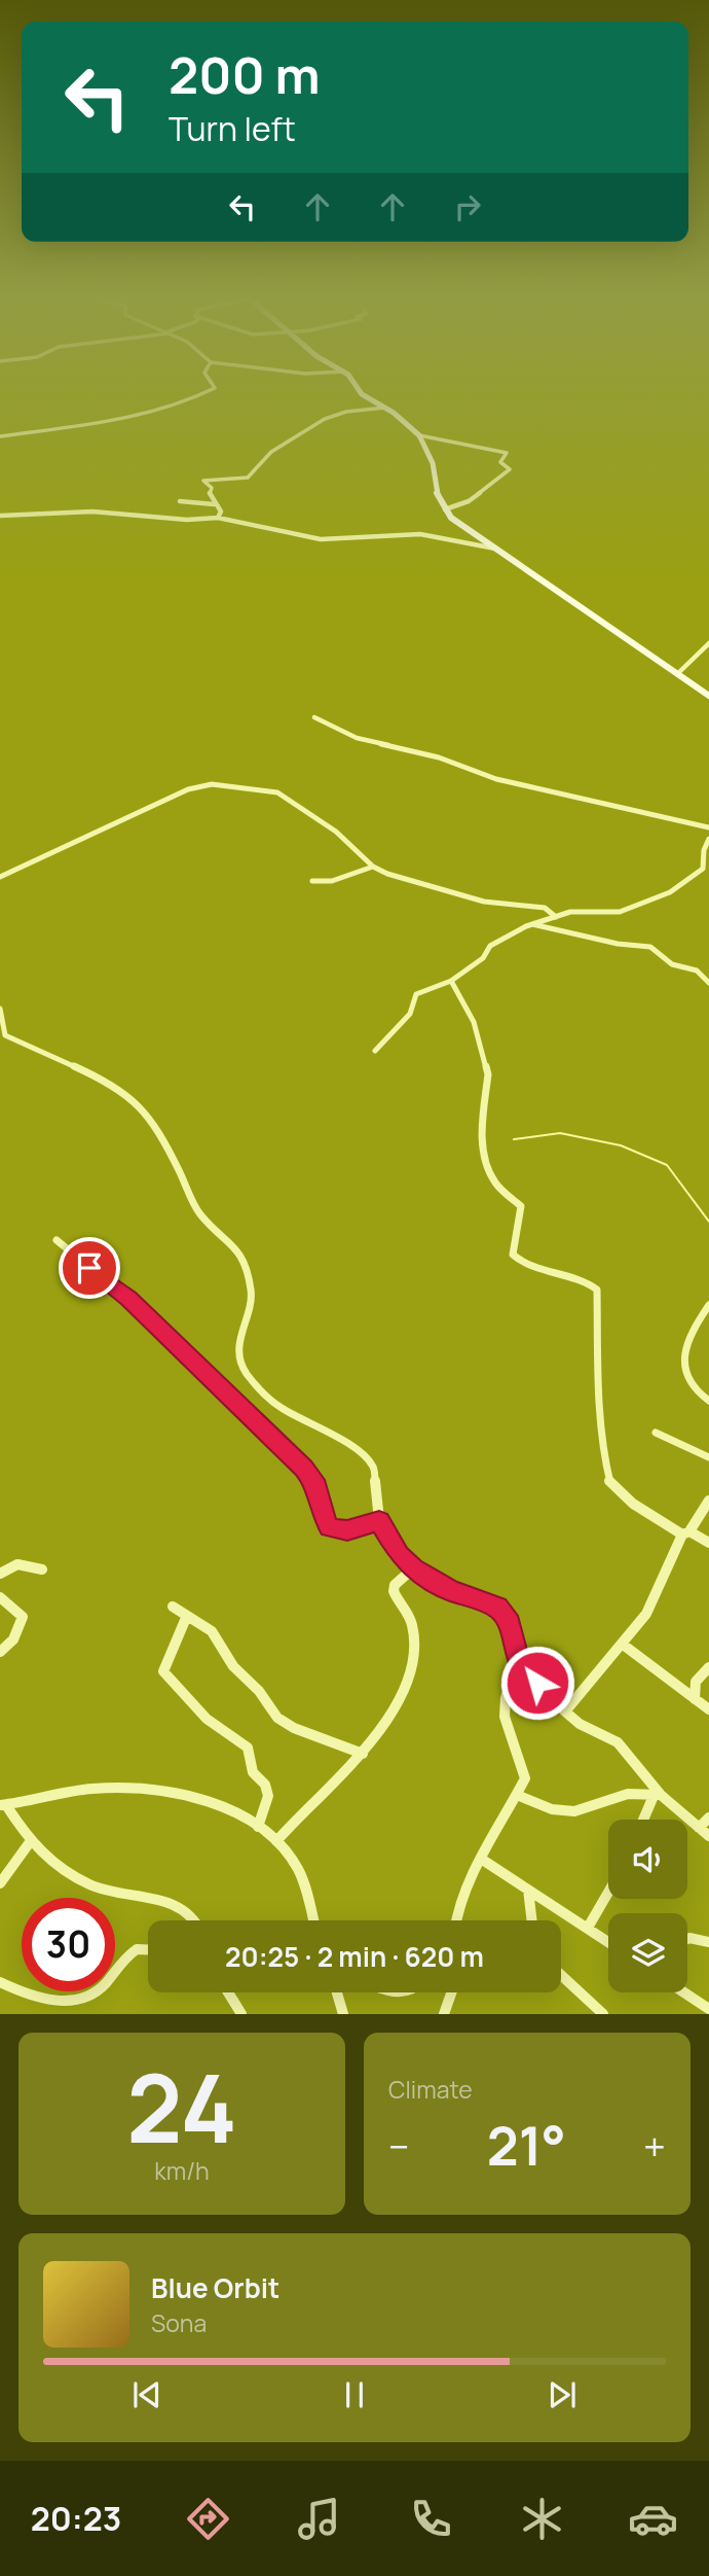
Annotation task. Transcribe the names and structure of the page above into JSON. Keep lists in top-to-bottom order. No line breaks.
{"page":{"turn":["200 m","Turn left"],"limit":"30","trip":"20:25 · 2 min · 620 m","tile":[["24","km/h"],"Climate"],"heat":["−","21°","+"],"song":["Blue Orbit","Sona"],"tabs":"20:23"}}
